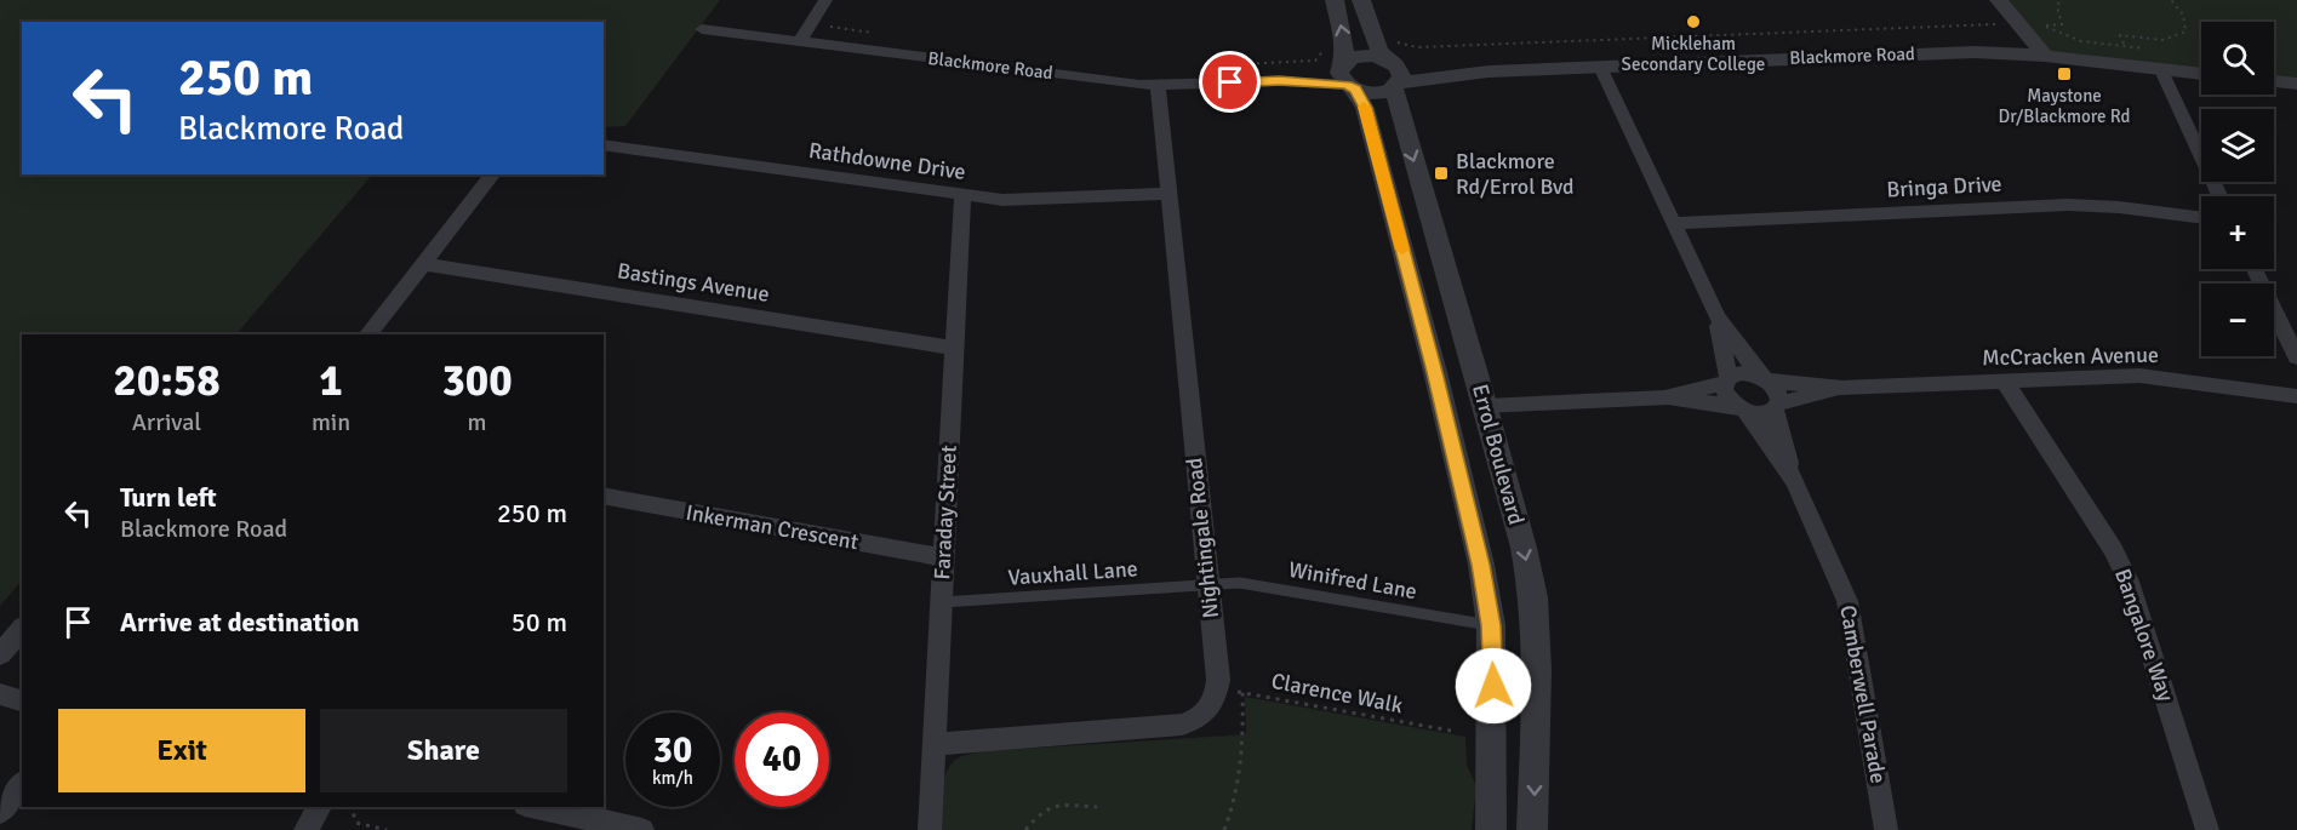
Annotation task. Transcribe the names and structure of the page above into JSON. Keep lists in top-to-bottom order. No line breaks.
{"streets":{"street":["Blackmore Road","Rathdowne Drive","Bringa Drive","Bastings Avenue","McCracken Avenue","Errol Boulevard","Faraday Street","Inkerman Crescent","Nightingale Road","Bangalore Way","Camberwell Parade"],"lane":["Vauxhall Lane","Winifred Lane"],"path":["Clarence Walk"]},"crossings":[["Blackmore Road","Errol Boulevard"],["Blackmore Road","Nightingale Road"],["Rathdowne Drive","Faraday Street"],["Rathdowne Drive","Nightingale Road"],["Bastings Avenue","Faraday Street"],["McCracken Avenue","Bangalore Way"],["McCracken Avenue","Camberwell Parade"],["Errol Boulevard","Winifred Lane"],["Faraday Street","Inkerman Crescent"],["Faraday Street","Vauxhall Lane"],["Nightingale Road","Vauxhall Lane"],["Nightingale Road","Winifred Lane"],["Nightingale Road","Clarence Walk"],["Vauxhall Lane","Winifred Lane"]],"places":{"other":["Mickleham Secondary College"],"transit":["Maystone Dr/Blackmore Rd","Blackmore Rd/Errol Bvd"]},"page":{"map_buttons":["+","−"],"turn":["250 m","Blackmore Road"],"eta":["20:58","Arrival","1","min","300","m"],"list":[{"name":"Turn left","note":"Blackmore Road","value":"250 m"},{"name":"Arrive at destination","value":"50 m"}],"buttons":["Exit","Share"],"speed":"30 km/h","limit":"40"}}
